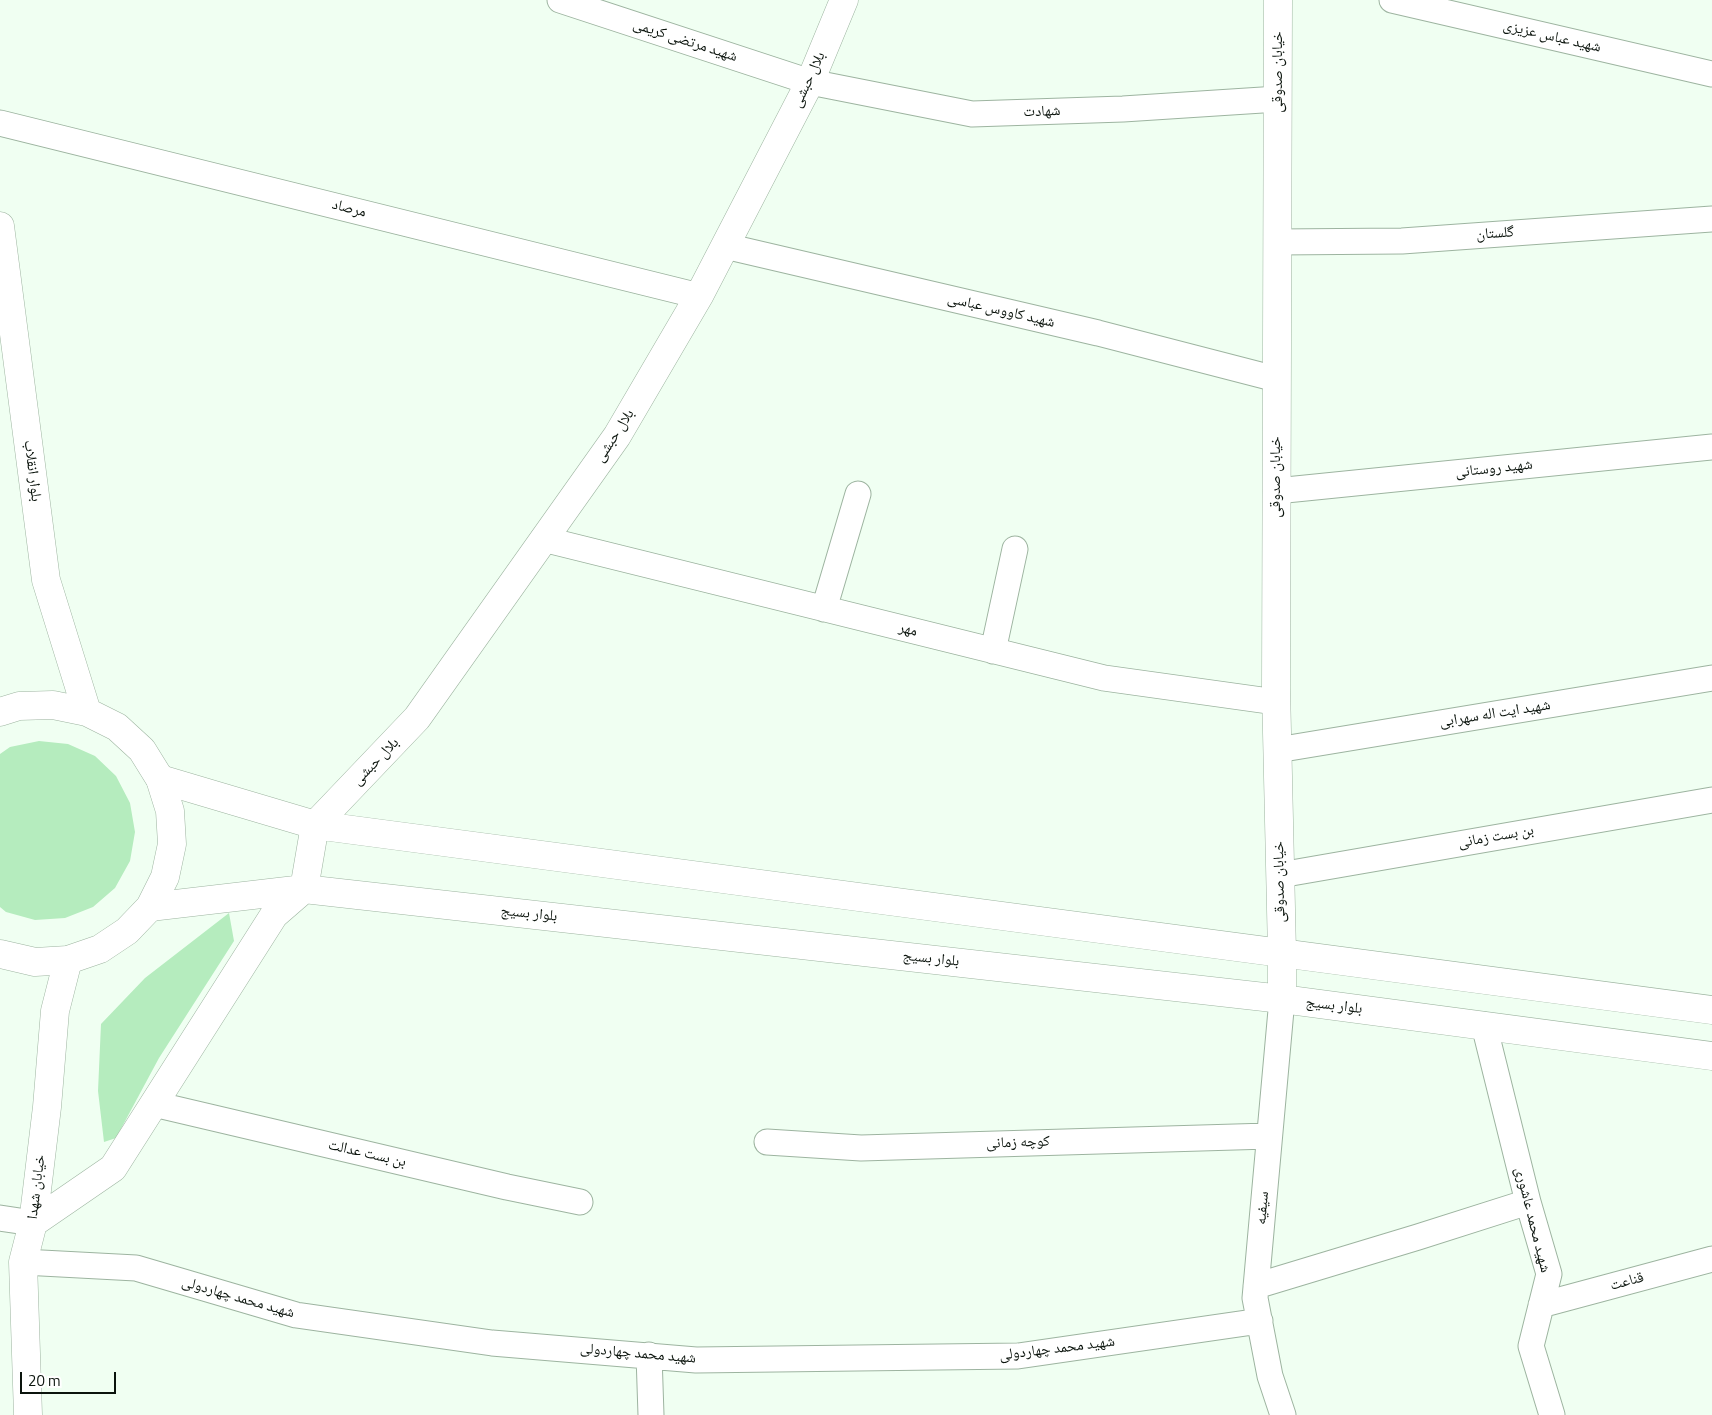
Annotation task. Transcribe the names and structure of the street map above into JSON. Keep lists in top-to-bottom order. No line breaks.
{"streets":{"main road":["خیابان صدوقی","بلال حبشی","بلوار انقلاب","بلوار بسیج","خیابان شهدا"],"street":["شهید عباس عزیزی","شهید مرتضی کریمی","شهادت","مرصاد","گلستان","شهید کاووس عباسی","شهید روستانی","مهر","شهید ایت اله سهرابی","بن بست زمانی","کوچه زمانی","بن بست عدالت","سیفیه","شهید محمد عاشوری","قناعت","شهید محمد چهاردولی"]},"crossings":[["شهید مرتضی کریمی","بلال حبشی"],["شهید مرتضی کریمی","شهادت"],["خیابان صدوقی","شهادت"],["خیابان صدوقی","گلستان"],["خیابان صدوقی","شهید کاووس عباسی"],["خیابان صدوقی","شهید روستانی"],["خیابان صدوقی","مهر"],["خیابان صدوقی","شهید ایت اله سهرابی"],["خیابان صدوقی","بن بست زمانی"],["خیابان صدوقی","بلوار بسیج"],["خیابان صدوقی","سیفیه"],["بلال حبشی","شهادت"],["بلال حبشی","مرصاد"],["بلال حبشی","شهید کاووس عباسی"],["بلال حبشی","مهر"],["بلوار بسیج","سیفیه"],["بلوار بسیج","شهید محمد عاشوری"],["کوچه زمانی","سیفیه"],["خیابان شهدا","شهید محمد چهاردولی"],["سیفیه","شهید محمد چهاردولی"],["شهید محمد عاشوری","قناعت"]],"scale_bar":"20 m"}
